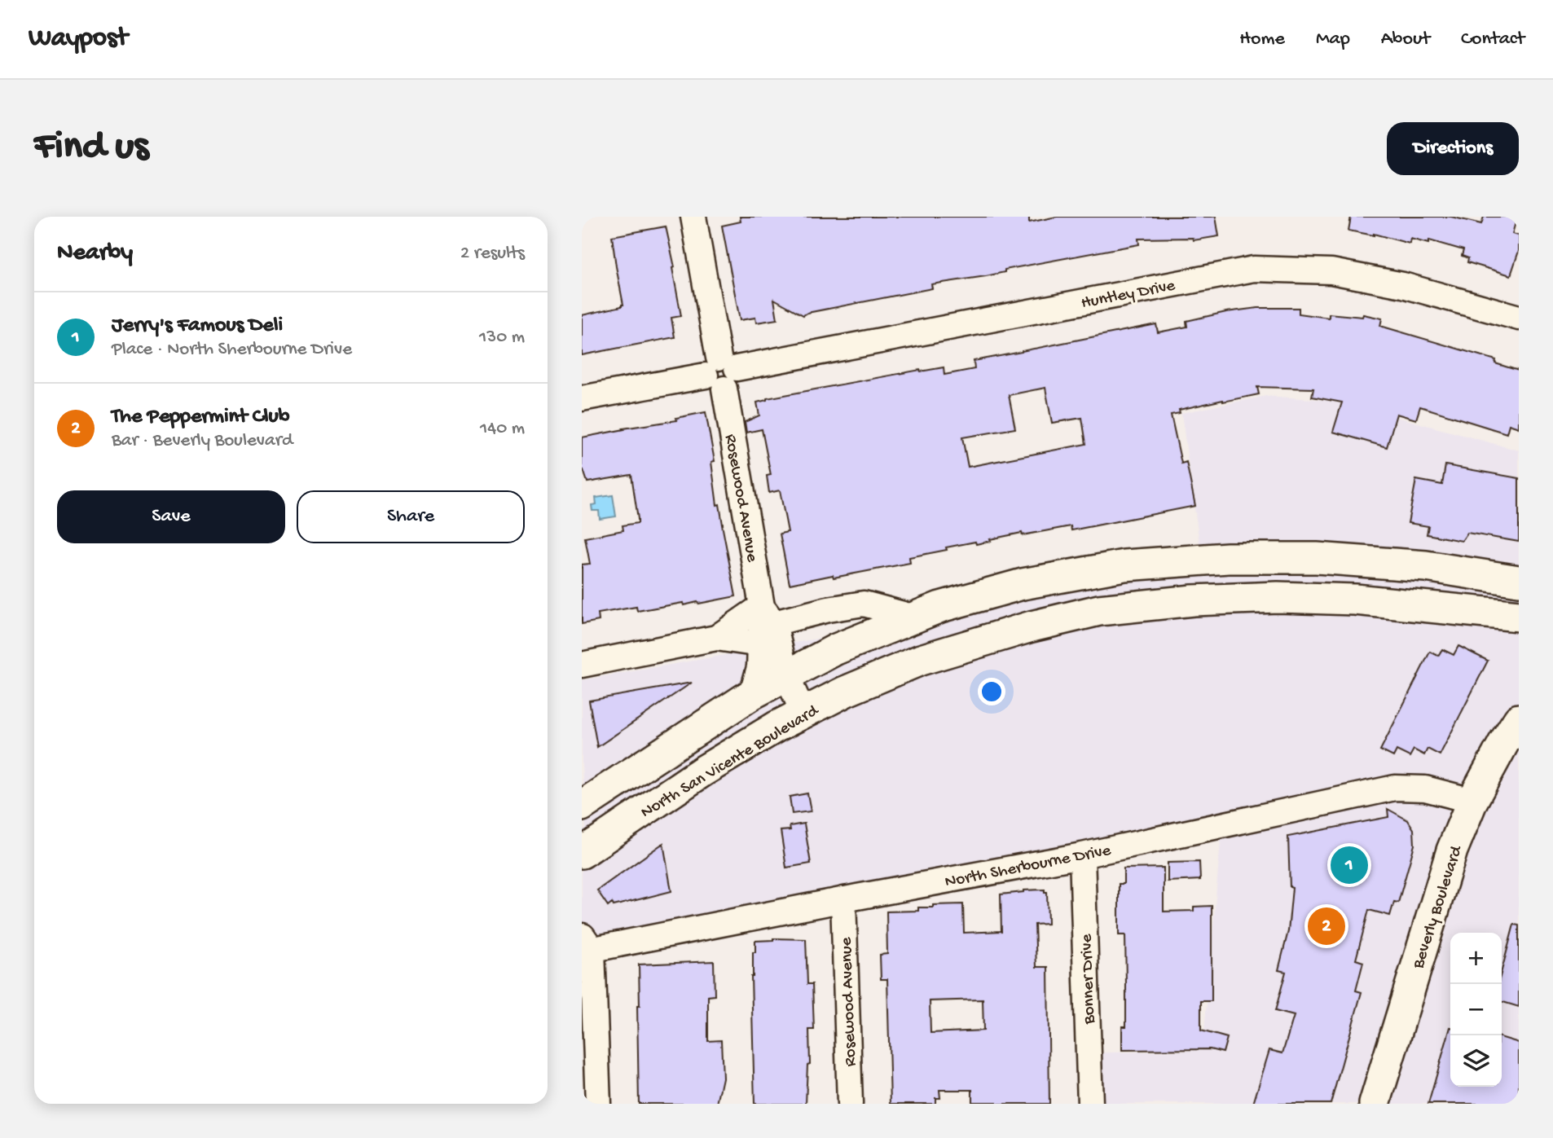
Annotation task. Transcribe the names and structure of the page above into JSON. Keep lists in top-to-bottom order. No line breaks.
{"streets":{"main road":["North San Vicente Boulevard","Beverly Boulevard"],"street":["Huntley Drive","Rosewood Avenue","North Sherbourne Drive","Bonner Drive"]},"crossings":[["Huntley Drive","Rosewood Avenue"],["Rosewood Avenue","North San Vicente Boulevard"],["Rosewood Avenue","North Sherbourne Drive"],["North Sherbourne Drive","Beverly Boulevard"],["North Sherbourne Drive","Bonner Drive"]],"page":{"header":"Waypost","nav":["Home","Map","About","Contact"],"buttons":["Directions",["Save","Share"]],"title":"Find us","heading":["Nearby","2 results"],"list":[{"mark":"1","name":"Jerry's Famous Deli","note":"Place · North Sherbourne Drive","value":"130 m"},{"mark":"2","name":"The Peppermint Club","note":"Bar · Beverly Boulevard","value":"140 m"}],"pins":["1","2"],"map_buttons":["+","−"]}}
